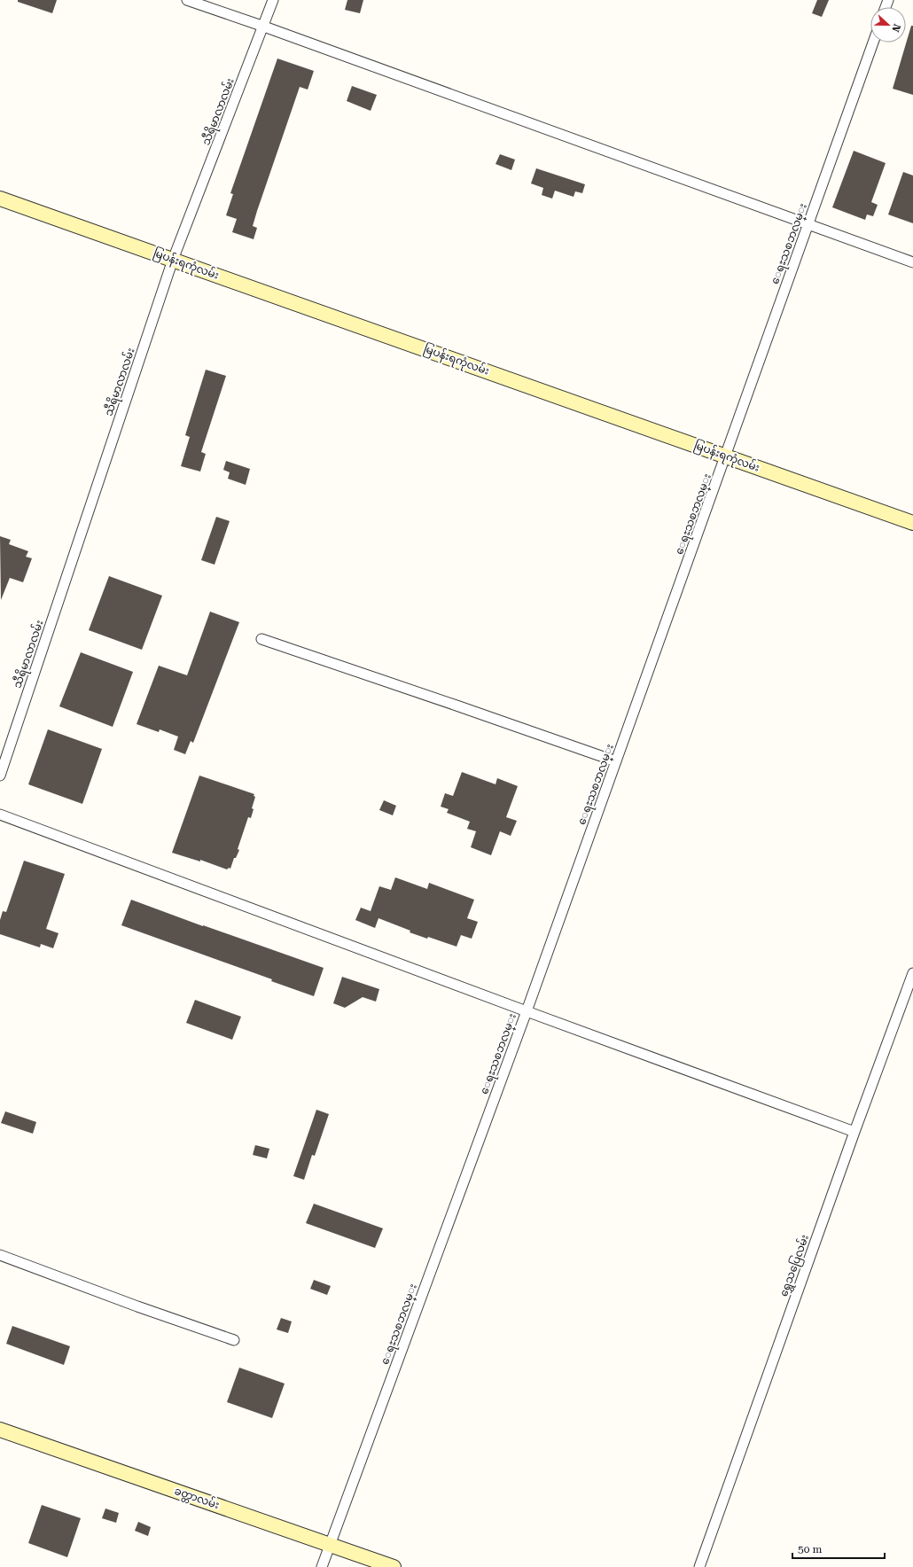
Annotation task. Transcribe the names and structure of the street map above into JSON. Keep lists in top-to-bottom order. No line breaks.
{"streets":{"street":["သီရိမာလာလမ်း","ေရႊသစၥာလမ္း","မြပန်းရကုံလမ်း","ရွှေသပြေလမ်း","ခတ္တာလမ်း"]},"crossings":[["သီရိမာလာလမ်း","မြပန်းရကုံလမ်း"],["ေရႊသစၥာလမ္း","မြပန်းရကုံလမ်း"],["ေရႊသစၥာလမ္း","ခတ္တာလမ်း"]],"scale_bar":"50 m","north":"right"}
